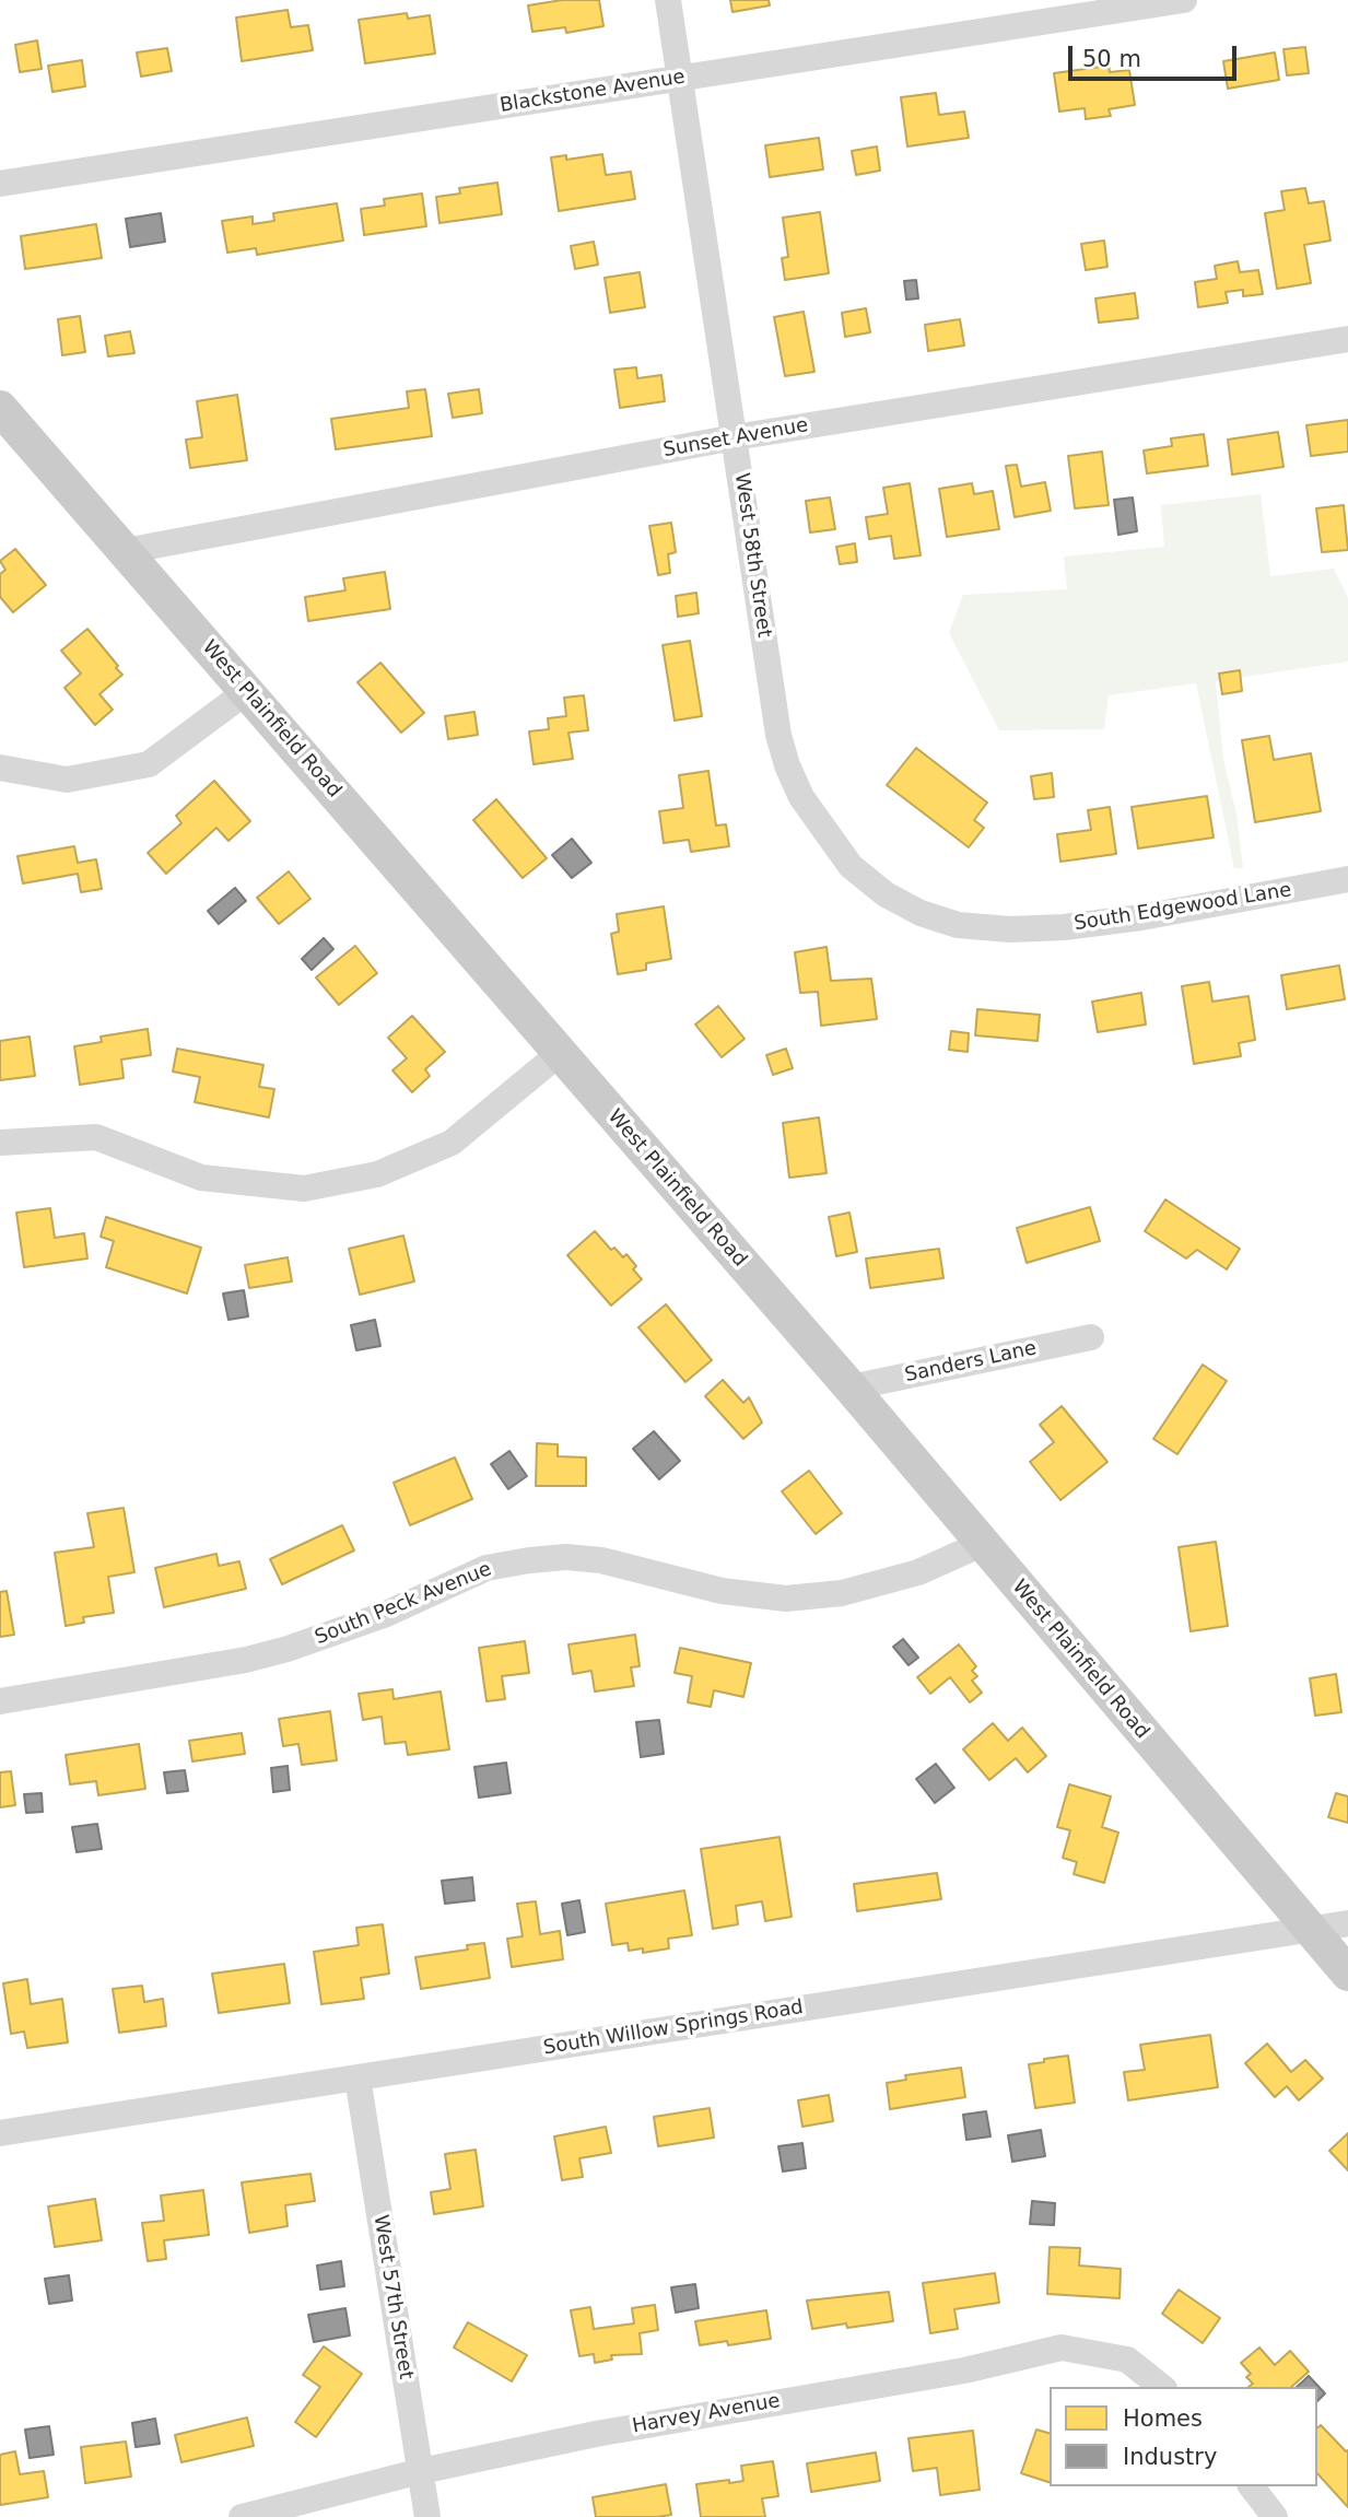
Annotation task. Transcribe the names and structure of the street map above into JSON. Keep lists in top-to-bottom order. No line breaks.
{"streets":{"main road":["West Plainfield Road"],"street":["Blackstone Avenue","Sunset Avenue","West 58th Street","South Edgewood Lane","Sanders Lane","South Peck Avenue","South Willow Springs Road","West 57th Street","Harvey Avenue"]},"crossings":[["Blackstone Avenue","West 58th Street"],["Sunset Avenue","West 58th Street"],["Sunset Avenue","West Plainfield Road"],["West 58th Street","South Edgewood Lane"],["West Plainfield Road","Sanders Lane"],["West Plainfield Road","South Peck Avenue"],["West Plainfield Road","South Willow Springs Road"],["South Willow Springs Road","West 57th Street"],["West 57th Street","Harvey Avenue"]],"legend":["Homes","Industry"],"scale_bar":"50 m"}
